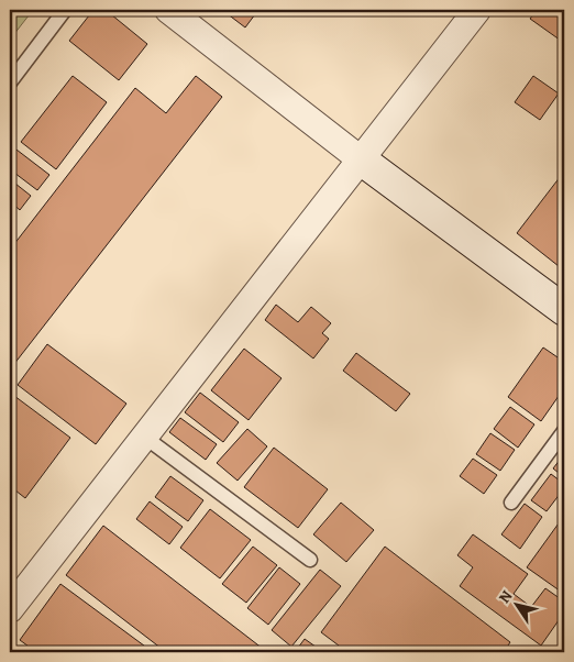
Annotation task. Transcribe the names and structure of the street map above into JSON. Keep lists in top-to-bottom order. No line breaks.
{"north":"top left"}
